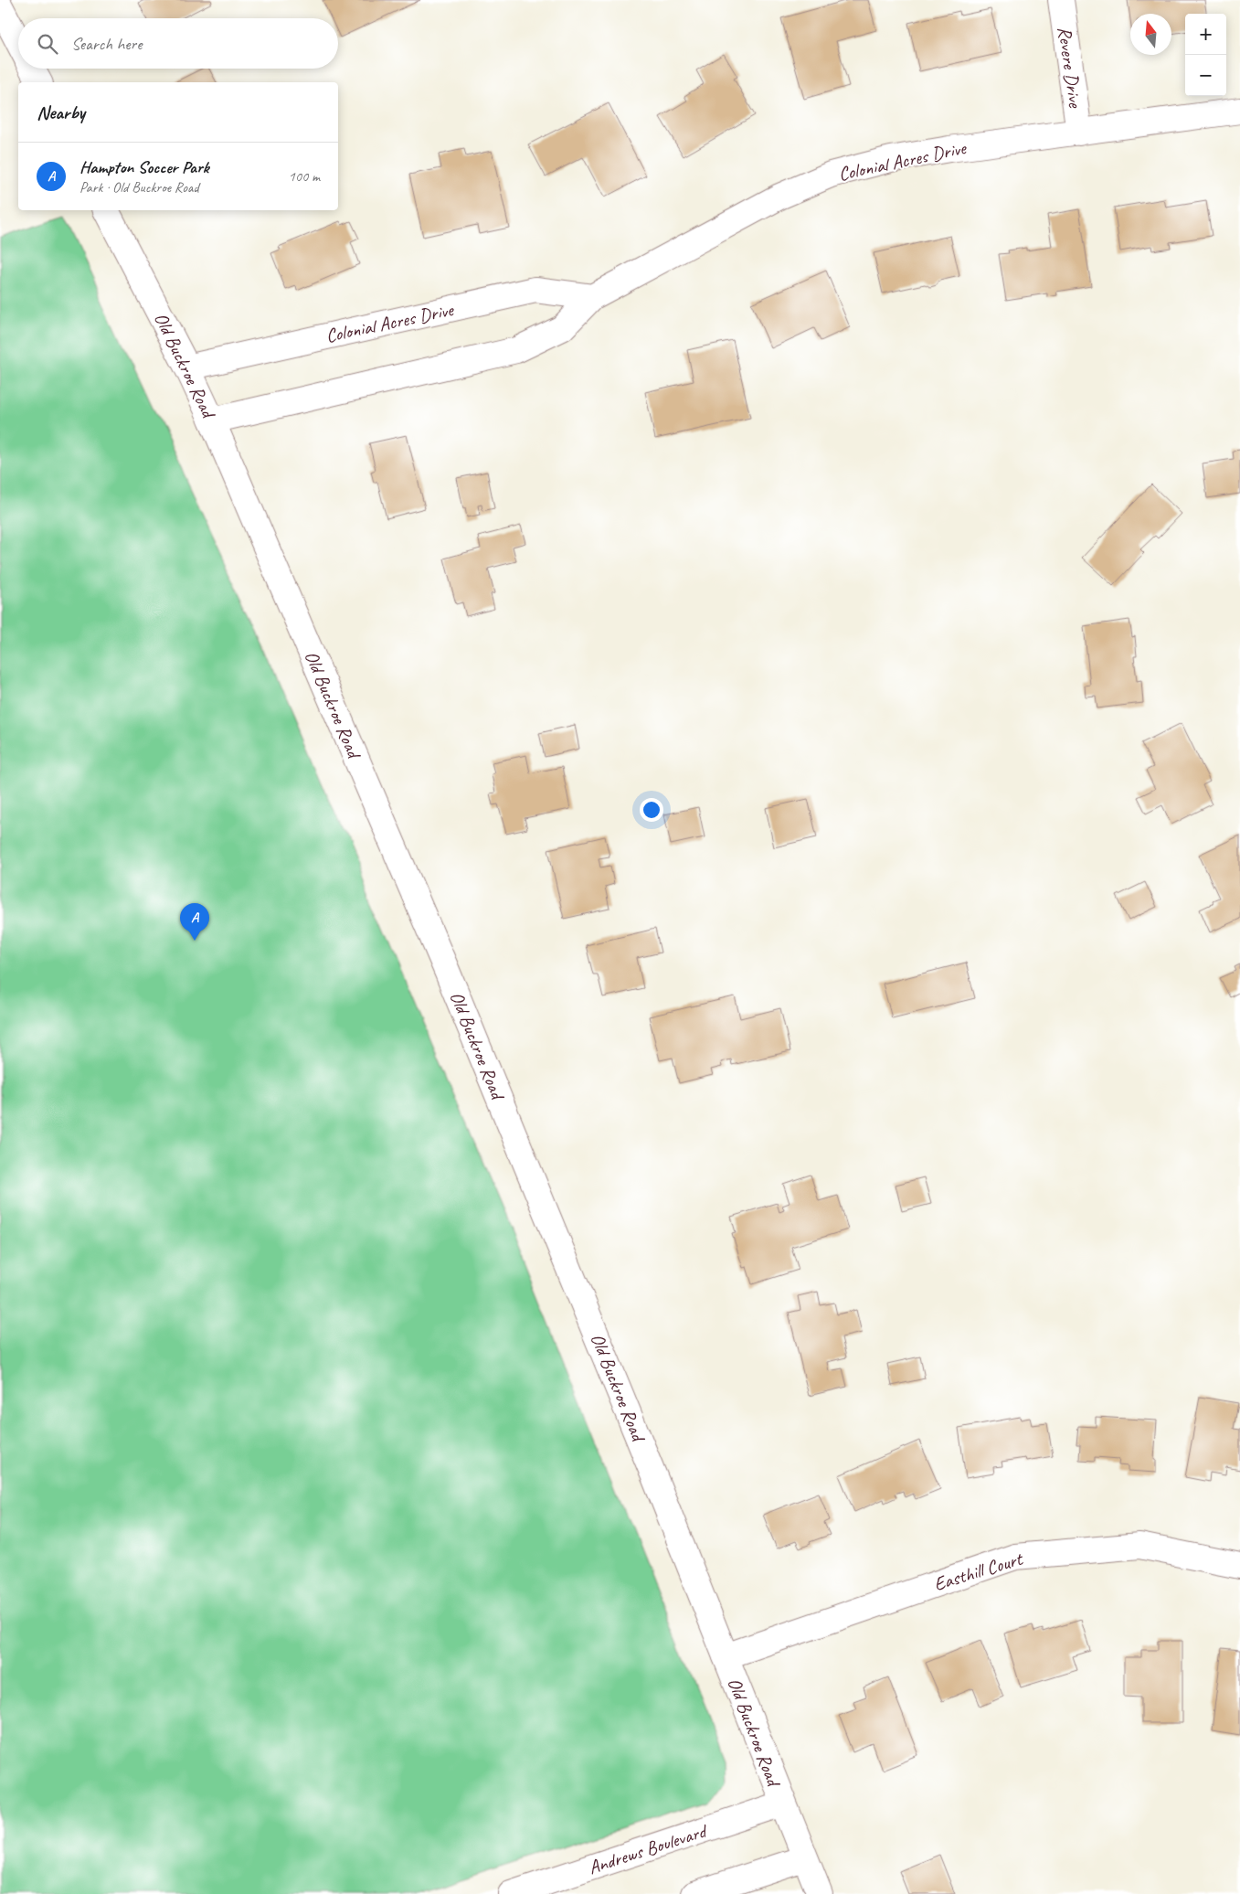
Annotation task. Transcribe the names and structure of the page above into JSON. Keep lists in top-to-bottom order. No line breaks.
{"streets":{"street":["Revere Drive","Colonial Acres Drive","Old Buckroe Road","Easthill Court","Andrews Boulevard"]},"crossings":[["Revere Drive","Colonial Acres Drive"],["Colonial Acres Drive","Old Buckroe Road"],["Old Buckroe Road","Easthill Court"],["Old Buckroe Road","Andrews Boulevard"]],"north":"top","page":{"map_buttons":["+","−"],"search":"Search here","heading":"Nearby","list":[{"mark":"A","name":"Hampton Soccer Park","note":"Park · Old Buckroe Road","value":"100 m"}],"pins":"A"}}
